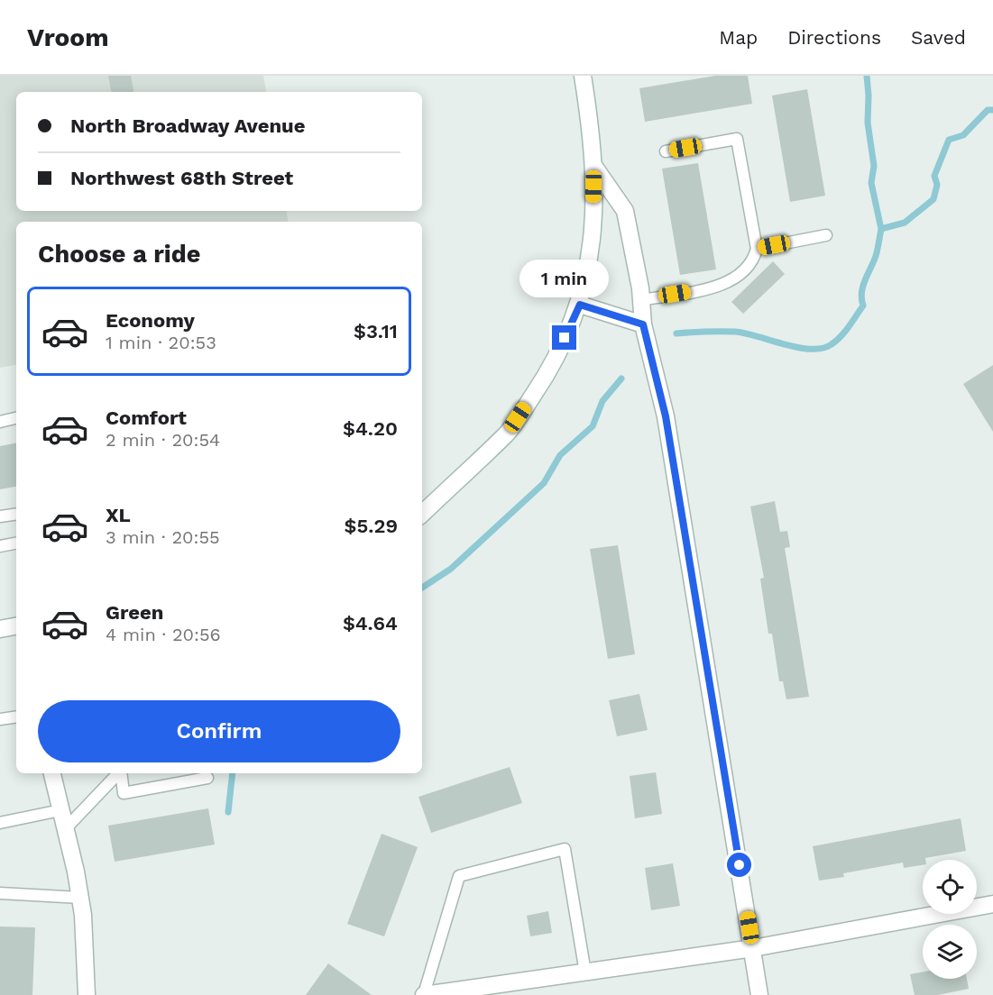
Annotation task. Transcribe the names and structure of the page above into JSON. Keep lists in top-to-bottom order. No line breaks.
{"page":{"header":"Vroom","nav":["Map","Directions","Saved"],"banner":["North Broadway Avenue","Northwest 68th Street"],"heading":"Choose a ride","bubble":"1 min","list":[{"name":"Economy","note":"1 min · 20:53","value":"$3.11"},{"name":"Comfort","note":"2 min · 20:54","value":"$4.20"},{"name":"XL","note":"3 min · 20:55","value":"$5.29"},{"name":"Green","note":"4 min · 20:56","value":"$4.64"}],"buttons":"Confirm"}}
